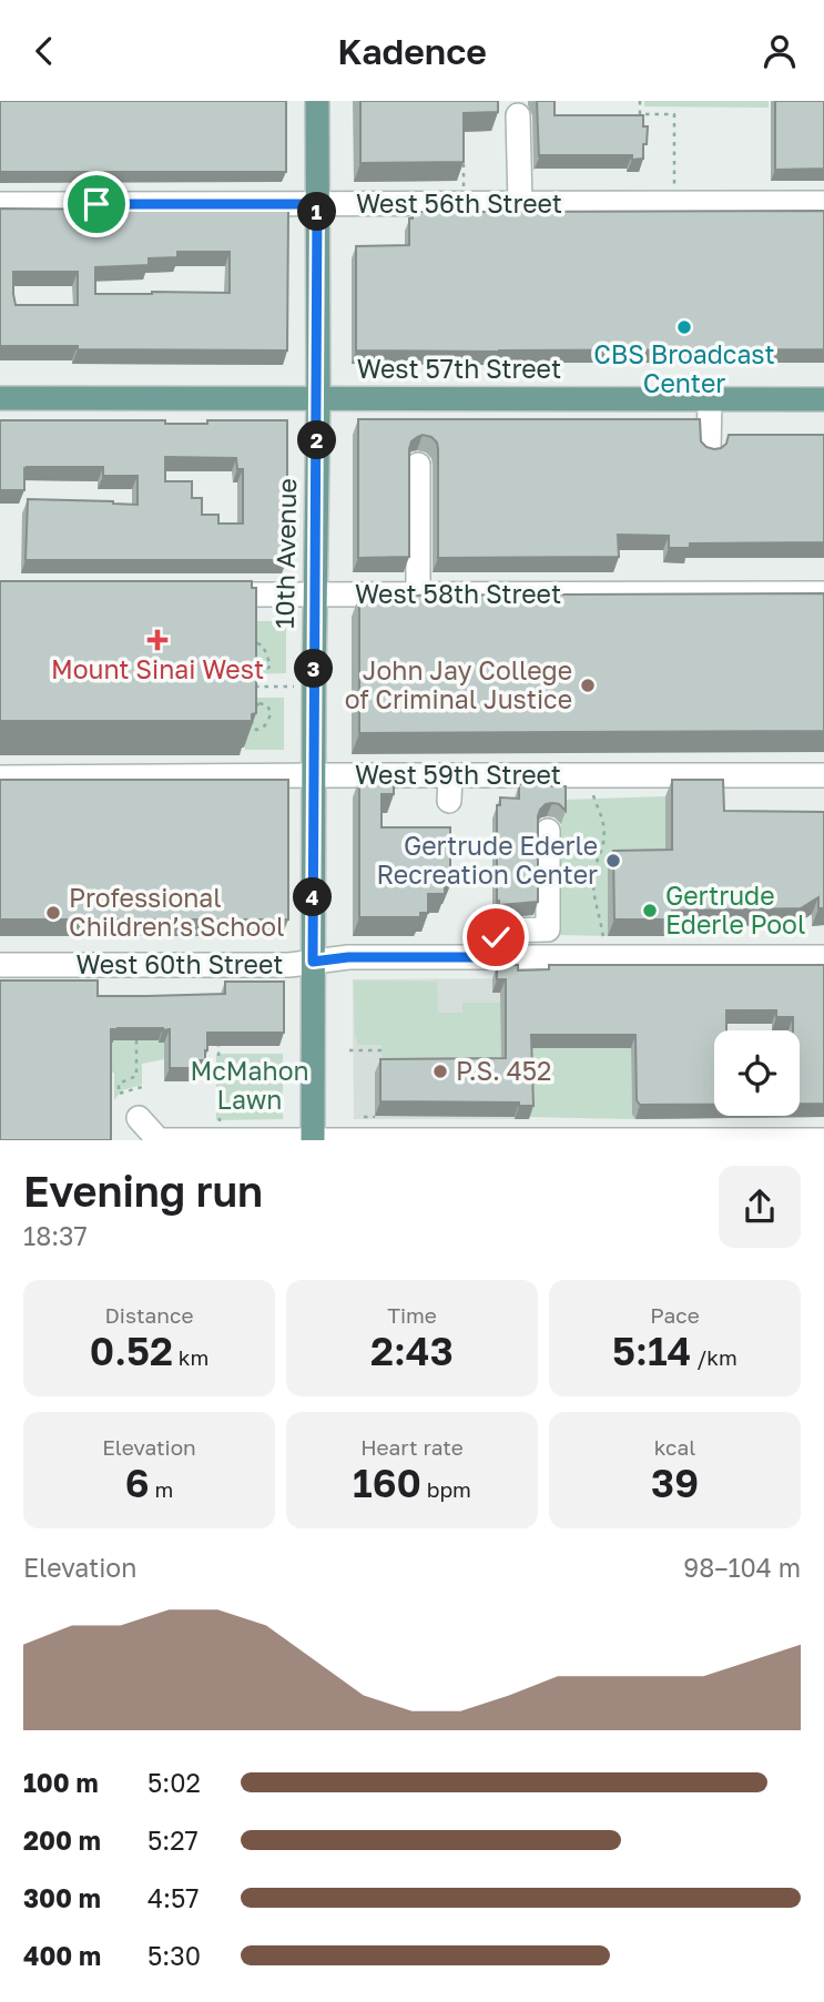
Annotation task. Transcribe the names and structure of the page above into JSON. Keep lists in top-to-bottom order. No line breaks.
{"streets":{"main road":["West 57th Street","10th Avenue"],"street":["West 56th Street","West 58th Street","West 59th Street","West 60th Street"]},"crossings":[["West 56th Street","10th Avenue"],["West 57th Street","10th Avenue"],["10th Avenue","West 58th Street"],["10th Avenue","West 59th Street"],["10th Avenue","West 60th Street"]],"parks":["McMahon Lawn"],"places":{"other":["CBS Broadcast Center","John Jay College of Criminal Justice","Gertrude Ederle Recreation Center","Gertrude Ederle Pool","Professional Children’s School","P.S. 452"],"health":["Mount Sinai West"]},"page":{"header":"Kadence","pins":["1","2","3","4"],"heading":["Evening run","18:37"],"stats":[["Distance","0.52 km"],["Time","2:43"],["Pace","5:14 /km"],["Elevation","6 m"],["Heart rate","160 bpm"],["kcal","39"]],"chart":["Elevation","98–104 m"],"list":[{"name":"100 m","note":"5:02"},{"name":"200 m","note":"5:27"},{"name":"300 m","note":"4:57"},{"name":"400 m","note":"5:30"}]}}
